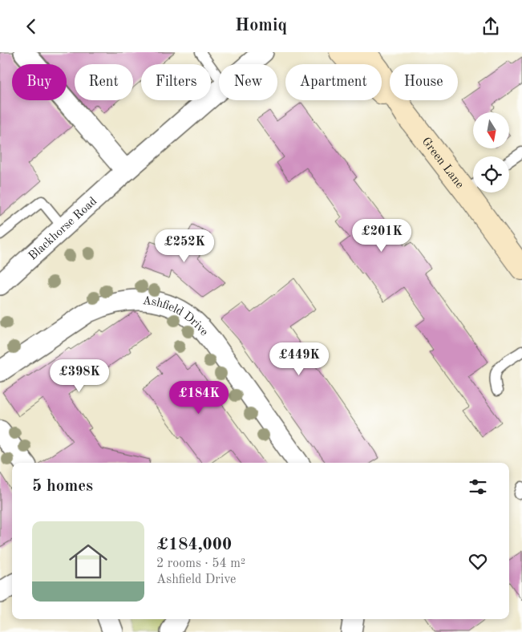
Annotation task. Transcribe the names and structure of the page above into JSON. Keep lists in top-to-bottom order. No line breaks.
{"streets":{"street":["Green Lane","Blackhorse Road","Ashfield Drive"]},"north":"bottom","page":{"header":"Homiq","chip":["Buy","Rent","Filters","New","Apartment","House"],"price":["£201K","£252K","£449K","£398K","£184K"],"heading":"5 homes","list":[{"name":"£184,000","note":"2 rooms · 54 m² · Ashfield Drive"}]}}
